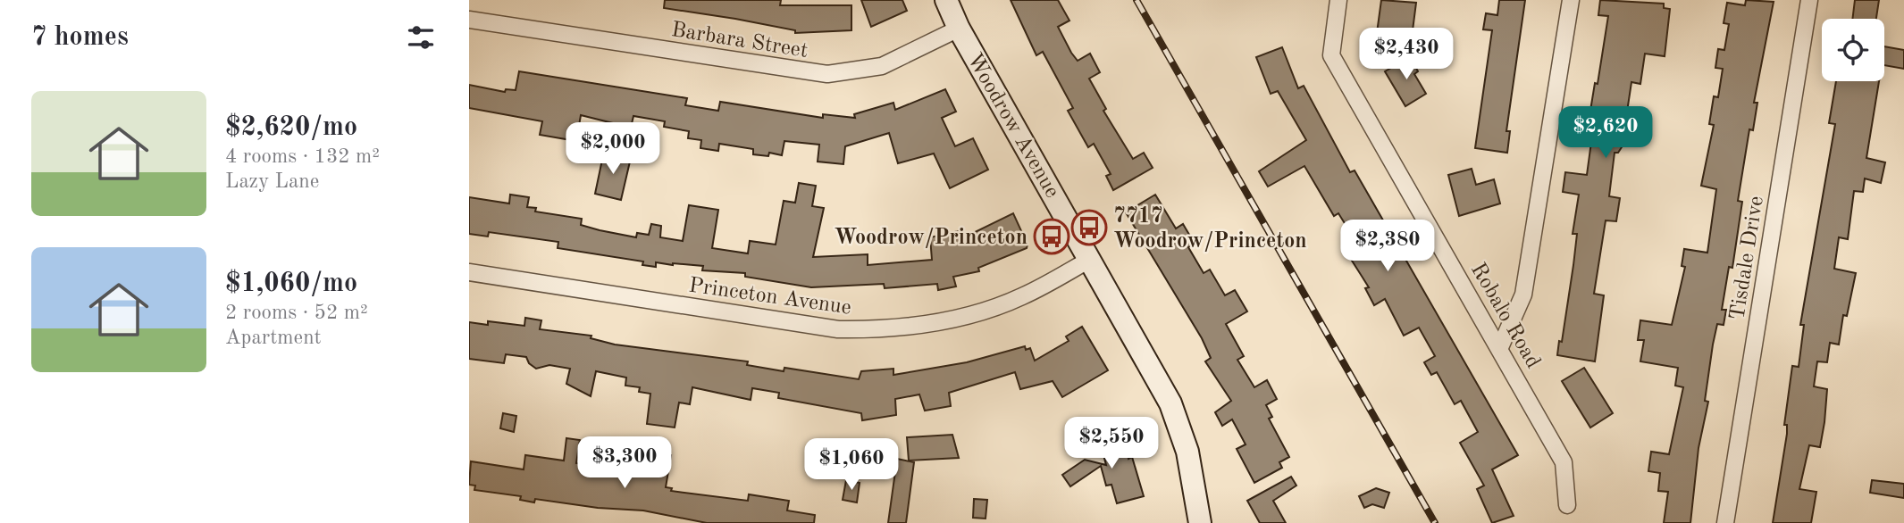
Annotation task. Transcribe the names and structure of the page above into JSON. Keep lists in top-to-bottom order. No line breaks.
{"streets":{"street":["Barbara Street","Woodrow Avenue","Tisdale Drive","Princeton Avenue","Robalo Road"]},"crossings":[["Barbara Street","Woodrow Avenue"],["Woodrow Avenue","Princeton Avenue"]],"places":{"bus stop":["7717 Woodrow/Princeton","Woodrow/Princeton"]},"page":{"heading":"7 homes","price":["$2,430","$2,620","$2,000","$2,380","$2,550","$3,300","$1,060"],"list":[{"name":"$2,620/mo","note":"4 rooms · 132 m² · Lazy Lane"},{"name":"$1,060/mo","note":"2 rooms · 52 m² · Apartment"}]}}
